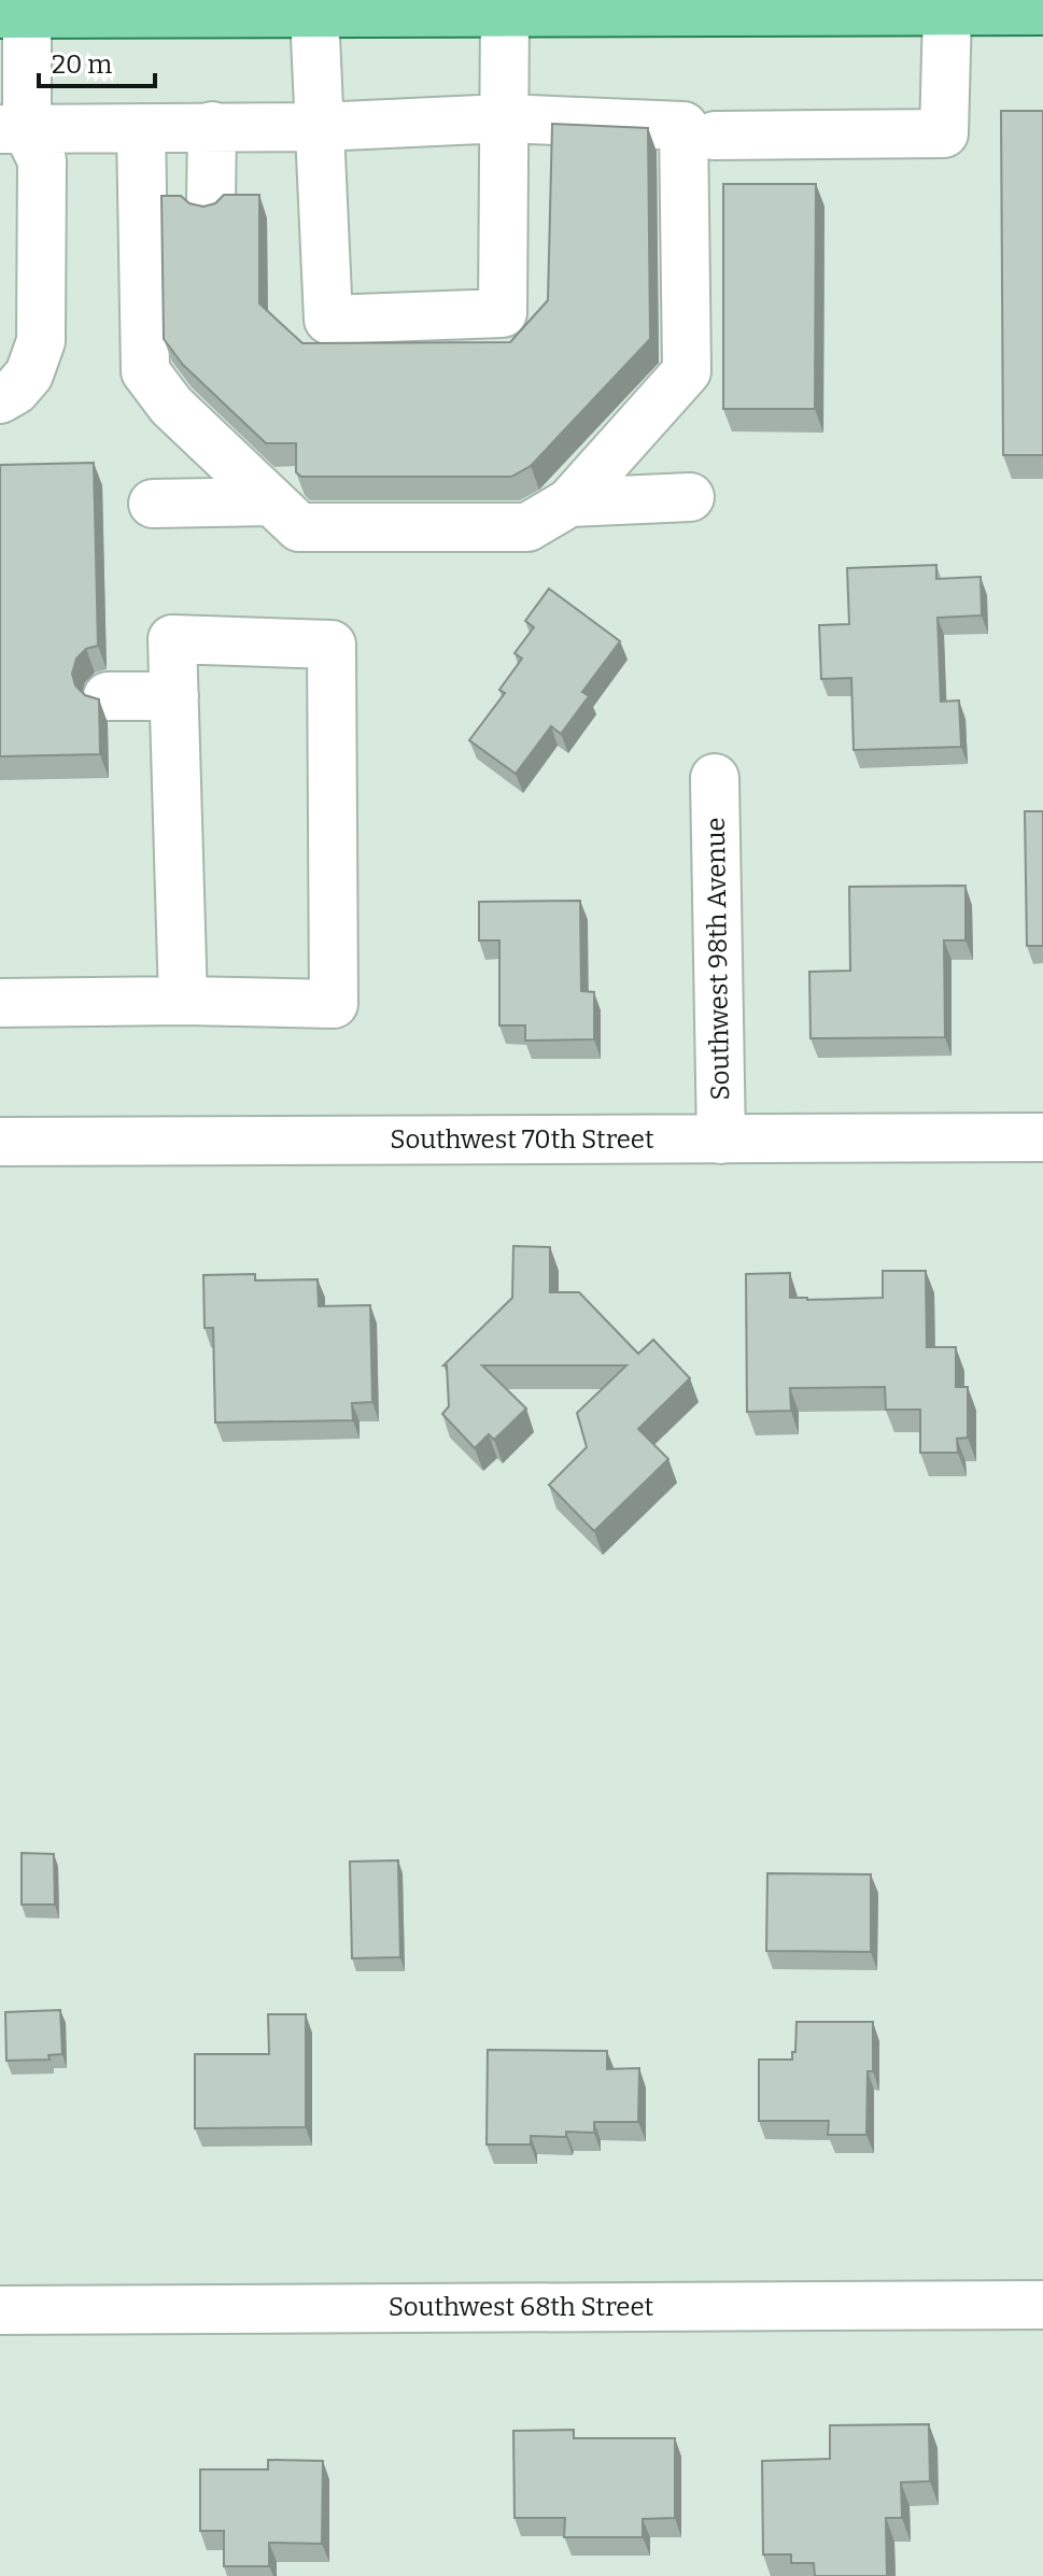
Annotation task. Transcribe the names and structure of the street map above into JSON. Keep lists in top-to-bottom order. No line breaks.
{"streets":{"street":["Southwest 98th Avenue","Southwest 70th Street","Southwest 68th Street"]},"crossings":[["Southwest 98th Avenue","Southwest 70th Street"]],"scale_bar":"20 m"}
